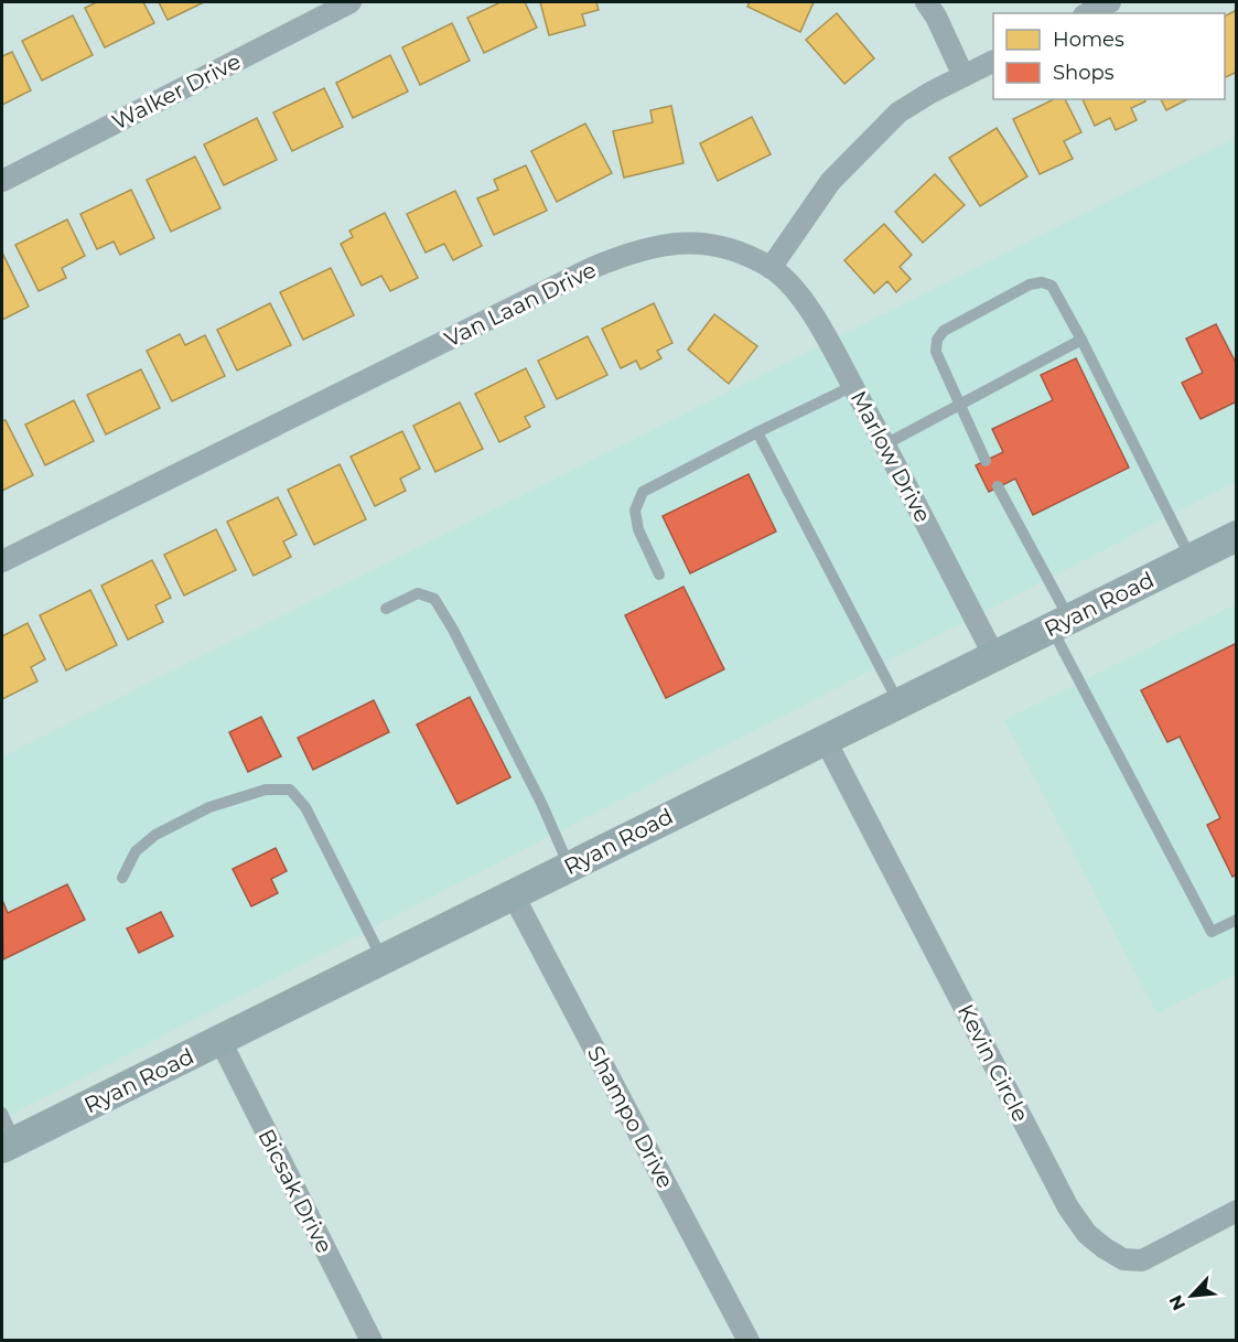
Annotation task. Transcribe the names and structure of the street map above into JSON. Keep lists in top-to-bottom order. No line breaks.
{"streets":{"main road":["Ryan Road"],"street":["Walker Drive","Van Laan Drive","Marlow Drive","Kevin Circle","Shampo Drive","Bicsak Drive"]},"crossings":[["Van Laan Drive","Marlow Drive"],["Marlow Drive","Ryan Road"],["Ryan Road","Kevin Circle"],["Ryan Road","Shampo Drive"],["Ryan Road","Bicsak Drive"]],"legend":["Homes","Shops"],"north":"bottom left"}
